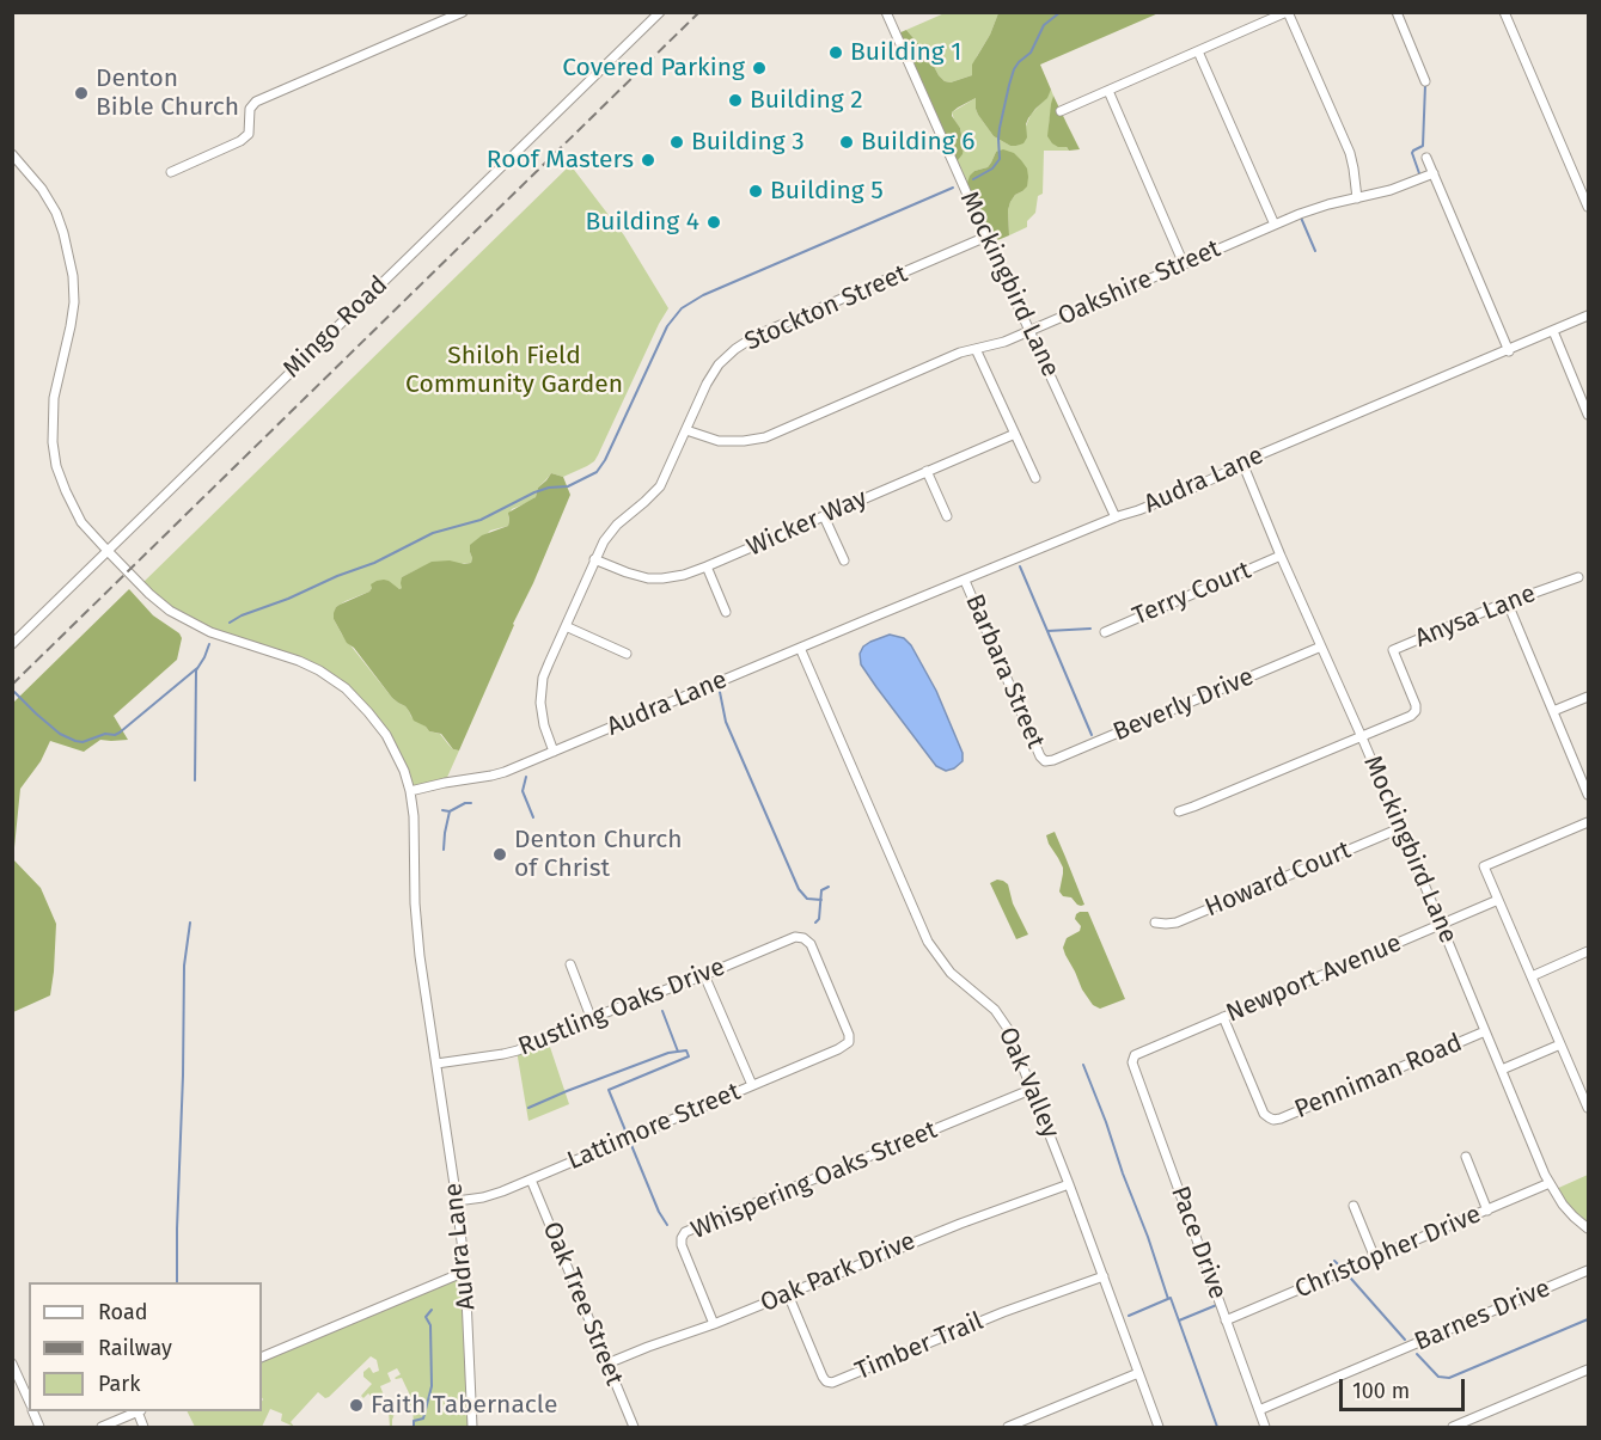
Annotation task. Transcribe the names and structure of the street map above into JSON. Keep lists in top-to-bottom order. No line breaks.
{"streets":{"street":["Oakshire Street","Mockingbird Lane","Stockton Street","Mingo Road","Audra Lane","Wicker Way","Terry Court","Anysa Lane","Barbara Street","Beverly Drive","Howard Court","Newport Avenue","Rustling Oaks Drive","Penniman Road","Oak Valley","Lattimore Street","Whispering Oaks Street","Pace Drive","Christopher Drive","Oak Park Drive","Oak Tree Street","Barnes Drive","Timber Trail"]},"crossings":[["Oakshire Street","Mockingbird Lane"],["Oakshire Street","Stockton Street"],["Mockingbird Lane","Stockton Street"],["Mockingbird Lane","Audra Lane"],["Mockingbird Lane","Terry Court"],["Mockingbird Lane","Anysa Lane"],["Mockingbird Lane","Beverly Drive"],["Mockingbird Lane","Howard Court"],["Mockingbird Lane","Newport Avenue"],["Mockingbird Lane","Penniman Road"],["Mockingbird Lane","Christopher Drive"],["Stockton Street","Audra Lane"],["Stockton Street","Wicker Way"],["Audra Lane","Barbara Street"],["Audra Lane","Rustling Oaks Drive"],["Audra Lane","Oak Valley"],["Audra Lane","Lattimore Street"],["Barbara Street","Beverly Drive"],["Newport Avenue","Penniman Road"],["Newport Avenue","Pace Drive"],["Rustling Oaks Drive","Lattimore Street"],["Oak Valley","Whispering Oaks Street"],["Oak Valley","Oak Park Drive"],["Oak Valley","Timber Trail"],["Lattimore Street","Oak Tree Street"],["Whispering Oaks Street","Oak Park Drive"],["Pace Drive","Christopher Drive"],["Pace Drive","Barnes Drive"],["Oak Park Drive","Oak Tree Street"],["Oak Park Drive","Timber Trail"]],"parks":["Shiloh Field Community Garden"],"places":["Building 1","Covered Parking","Denton Bible Church","Building 2","Building 3","Building 6","Roof Masters","Building 5","Building 4","Denton Church of Christ","Faith Tabernacle"],"legend":["Road","Railway","Park"],"scale_bar":"100 m"}
